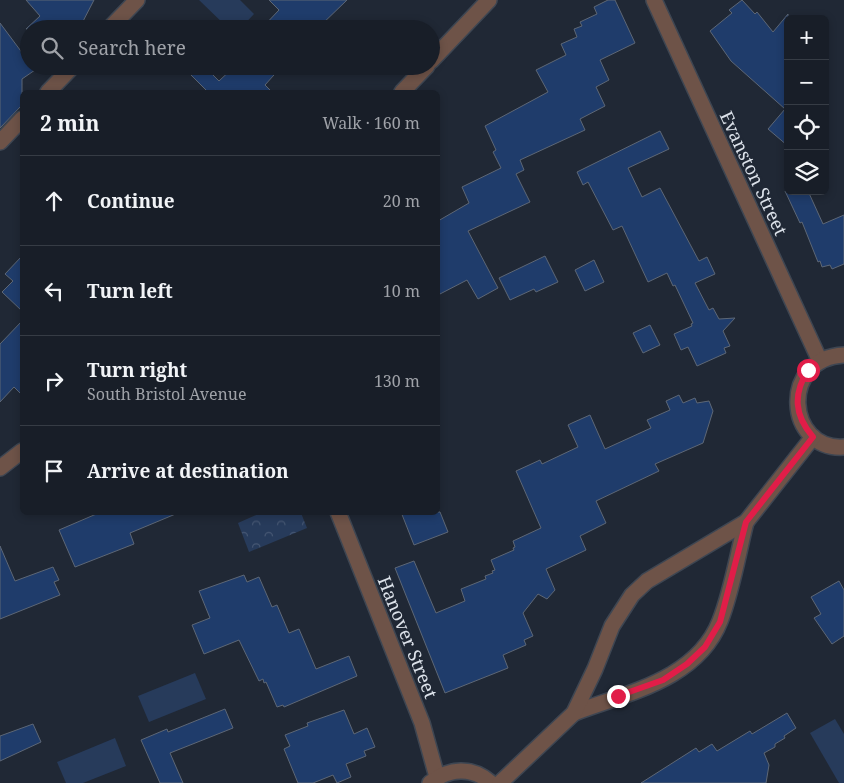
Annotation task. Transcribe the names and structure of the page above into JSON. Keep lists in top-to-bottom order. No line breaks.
{"streets":{"street":["Evanston Street","Hanover Street"]},"page":{"map_buttons":["+","−"],"search":"Search here","heading":["2 min","Walk · 160 m"],"list":[["Continue","20 m"],["Turn left","10 m"],["Turn right","South Bristol Avenue","130 m"],"Arrive at destination"]}}
